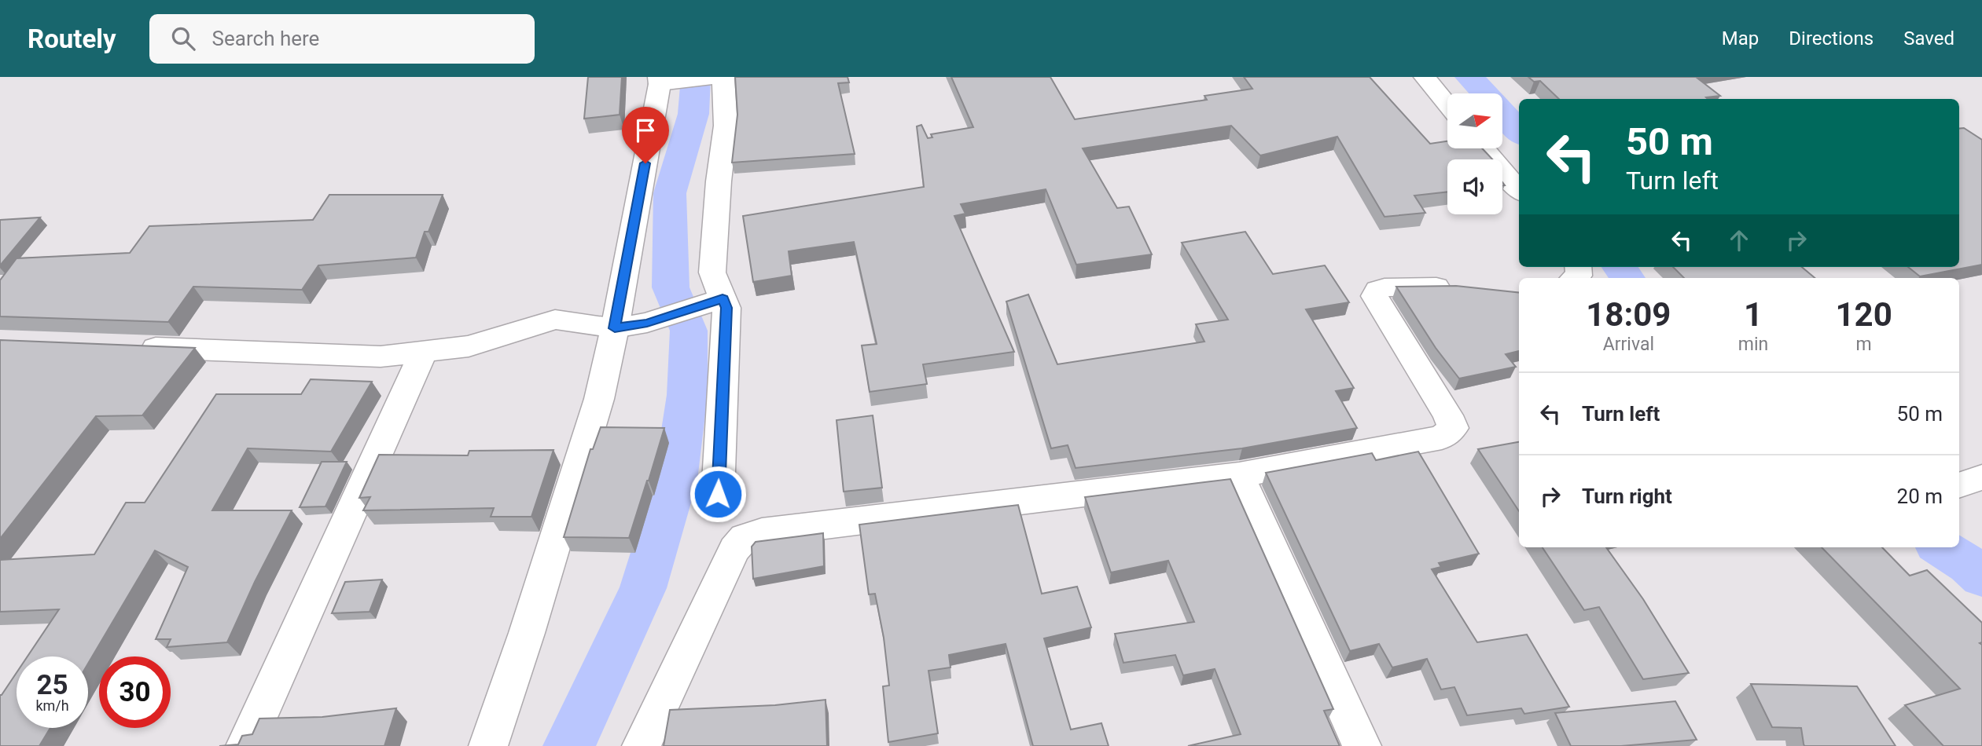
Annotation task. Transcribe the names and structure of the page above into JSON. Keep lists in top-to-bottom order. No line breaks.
{"north":"right","page":{"header":"Routely","search":"Search here","nav":["Map","Directions","Saved"],"turn":["50 m","Turn left"],"eta":["18:09","Arrival","1","min","120","m"],"list":[{"name":"Turn left","value":"50 m"},{"name":"Turn right","value":"20 m"}],"speed":"25 km/h","limit":"30"}}
